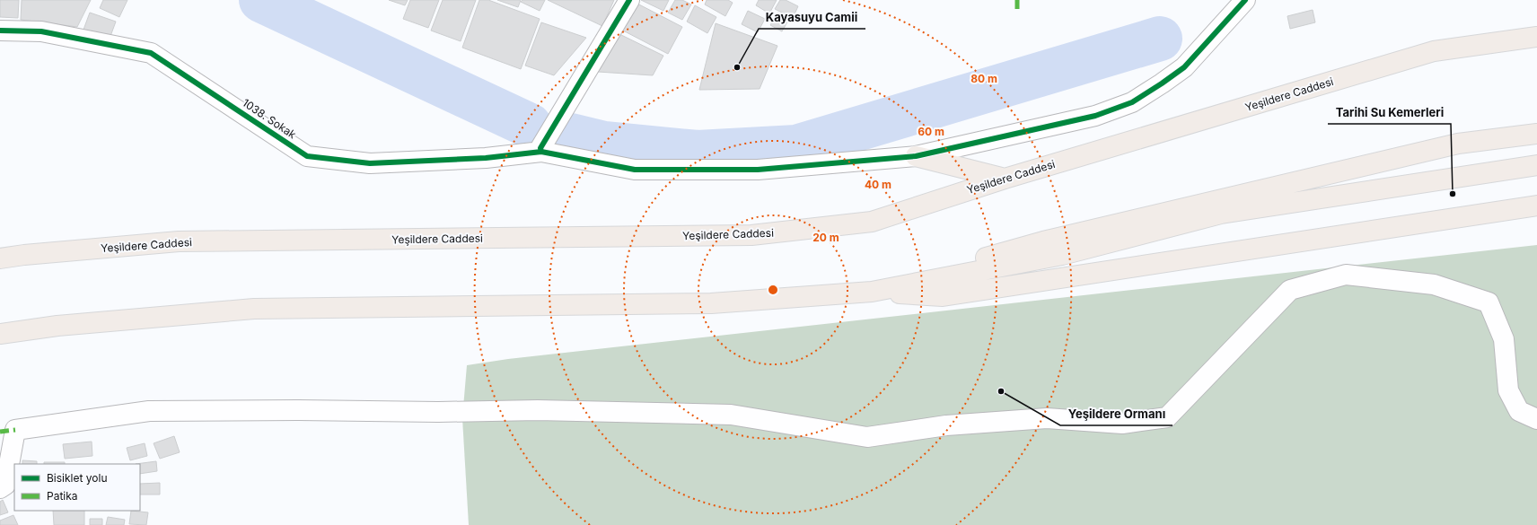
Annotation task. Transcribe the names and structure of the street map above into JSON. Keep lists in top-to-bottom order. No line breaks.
{"streets":{"highway":["Yeşildere Caddesi"],"street":["1038. Sokak"]},"places":["Kayasuyu Camii","Tarihi Su Kemerleri","Yeşildere Ormanı"],"legend":["Bisiklet yolu","Patika"],"rings":["80 m","60 m","40 m","20 m"]}
